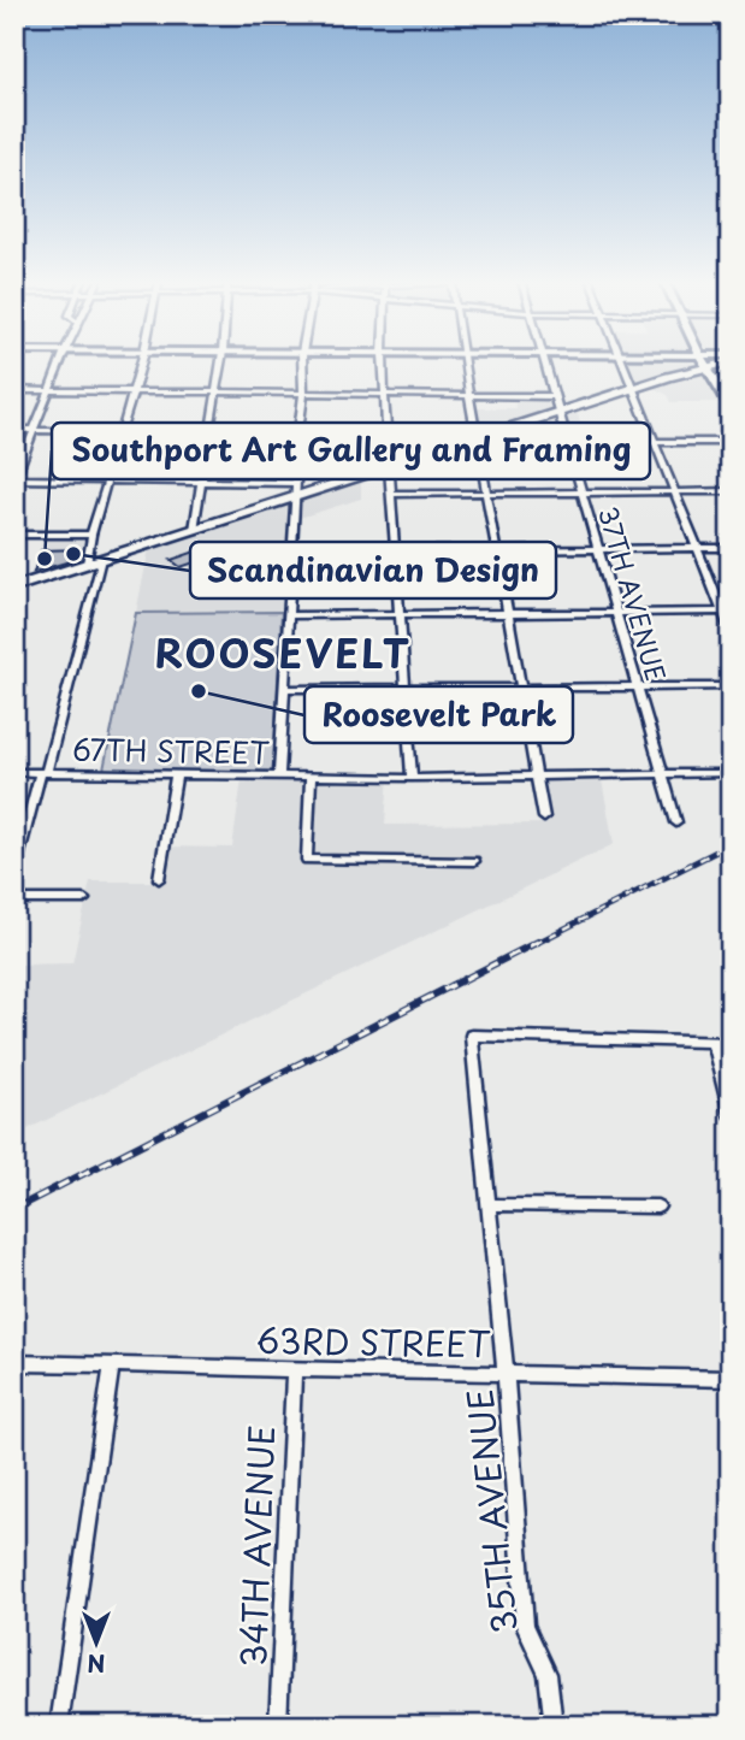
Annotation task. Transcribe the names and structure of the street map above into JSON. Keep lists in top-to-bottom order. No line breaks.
{"streets":{"street":["37TH AVENUE","67TH STREET","63RD STREET","35TH AVENUE","34TH AVENUE"]},"crossings":[["37TH AVENUE","67TH STREET"],["63RD STREET","35TH AVENUE"],["63RD STREET","34TH AVENUE"]],"districts":["ROOSEVELT"],"places":["Scandinavian Design","Southport Art Gallery and Framing","Roosevelt Park"],"north":"bottom"}
